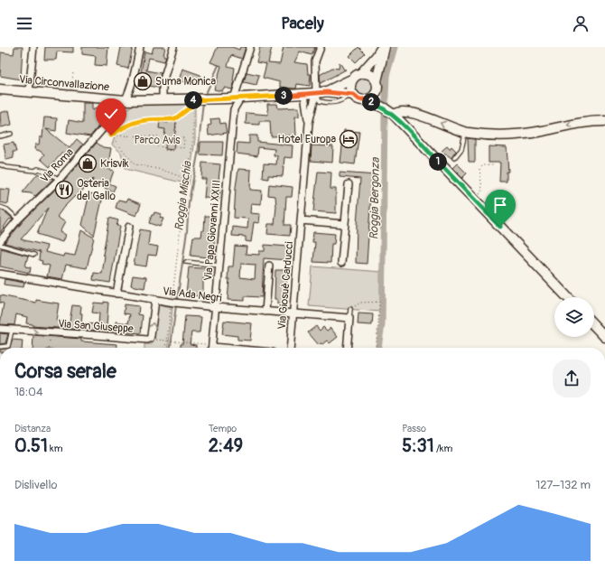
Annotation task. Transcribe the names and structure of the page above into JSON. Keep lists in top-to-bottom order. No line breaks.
{"streets":{"street":["Via Circonvallazione","Via Roma","Via Papa Giovanni XXIII","Via Giosuè Carducci","Via Ada Negri","Via San Giuseppe"]},"crossings":[["Via Circonvallazione","Via Roma"],["Via Circonvallazione","Via Giosuè Carducci"],["Via Papa Giovanni XXIII","Via Ada Negri"],["Via Giosuè Carducci","Via Ada Negri"]],"water":["Roggia Mischia","Roggia Bergonza"],"parks":["Parco Avis"],"places":{"shop":["Suma Monica","Krisvik"],"hotel":["Hotel Europa"],"restaurant":["Osteria del Gallo"]},"page":{"header":"Pacely","pins":["3","4","2","1"],"heading":["Corsa serale","18:04"],"stats":[["Distanza","0.51 km"],["Tempo","2:49"],["Passo","5:31 /km"]],"chart":["Dislivello","127–132 m"]}}
